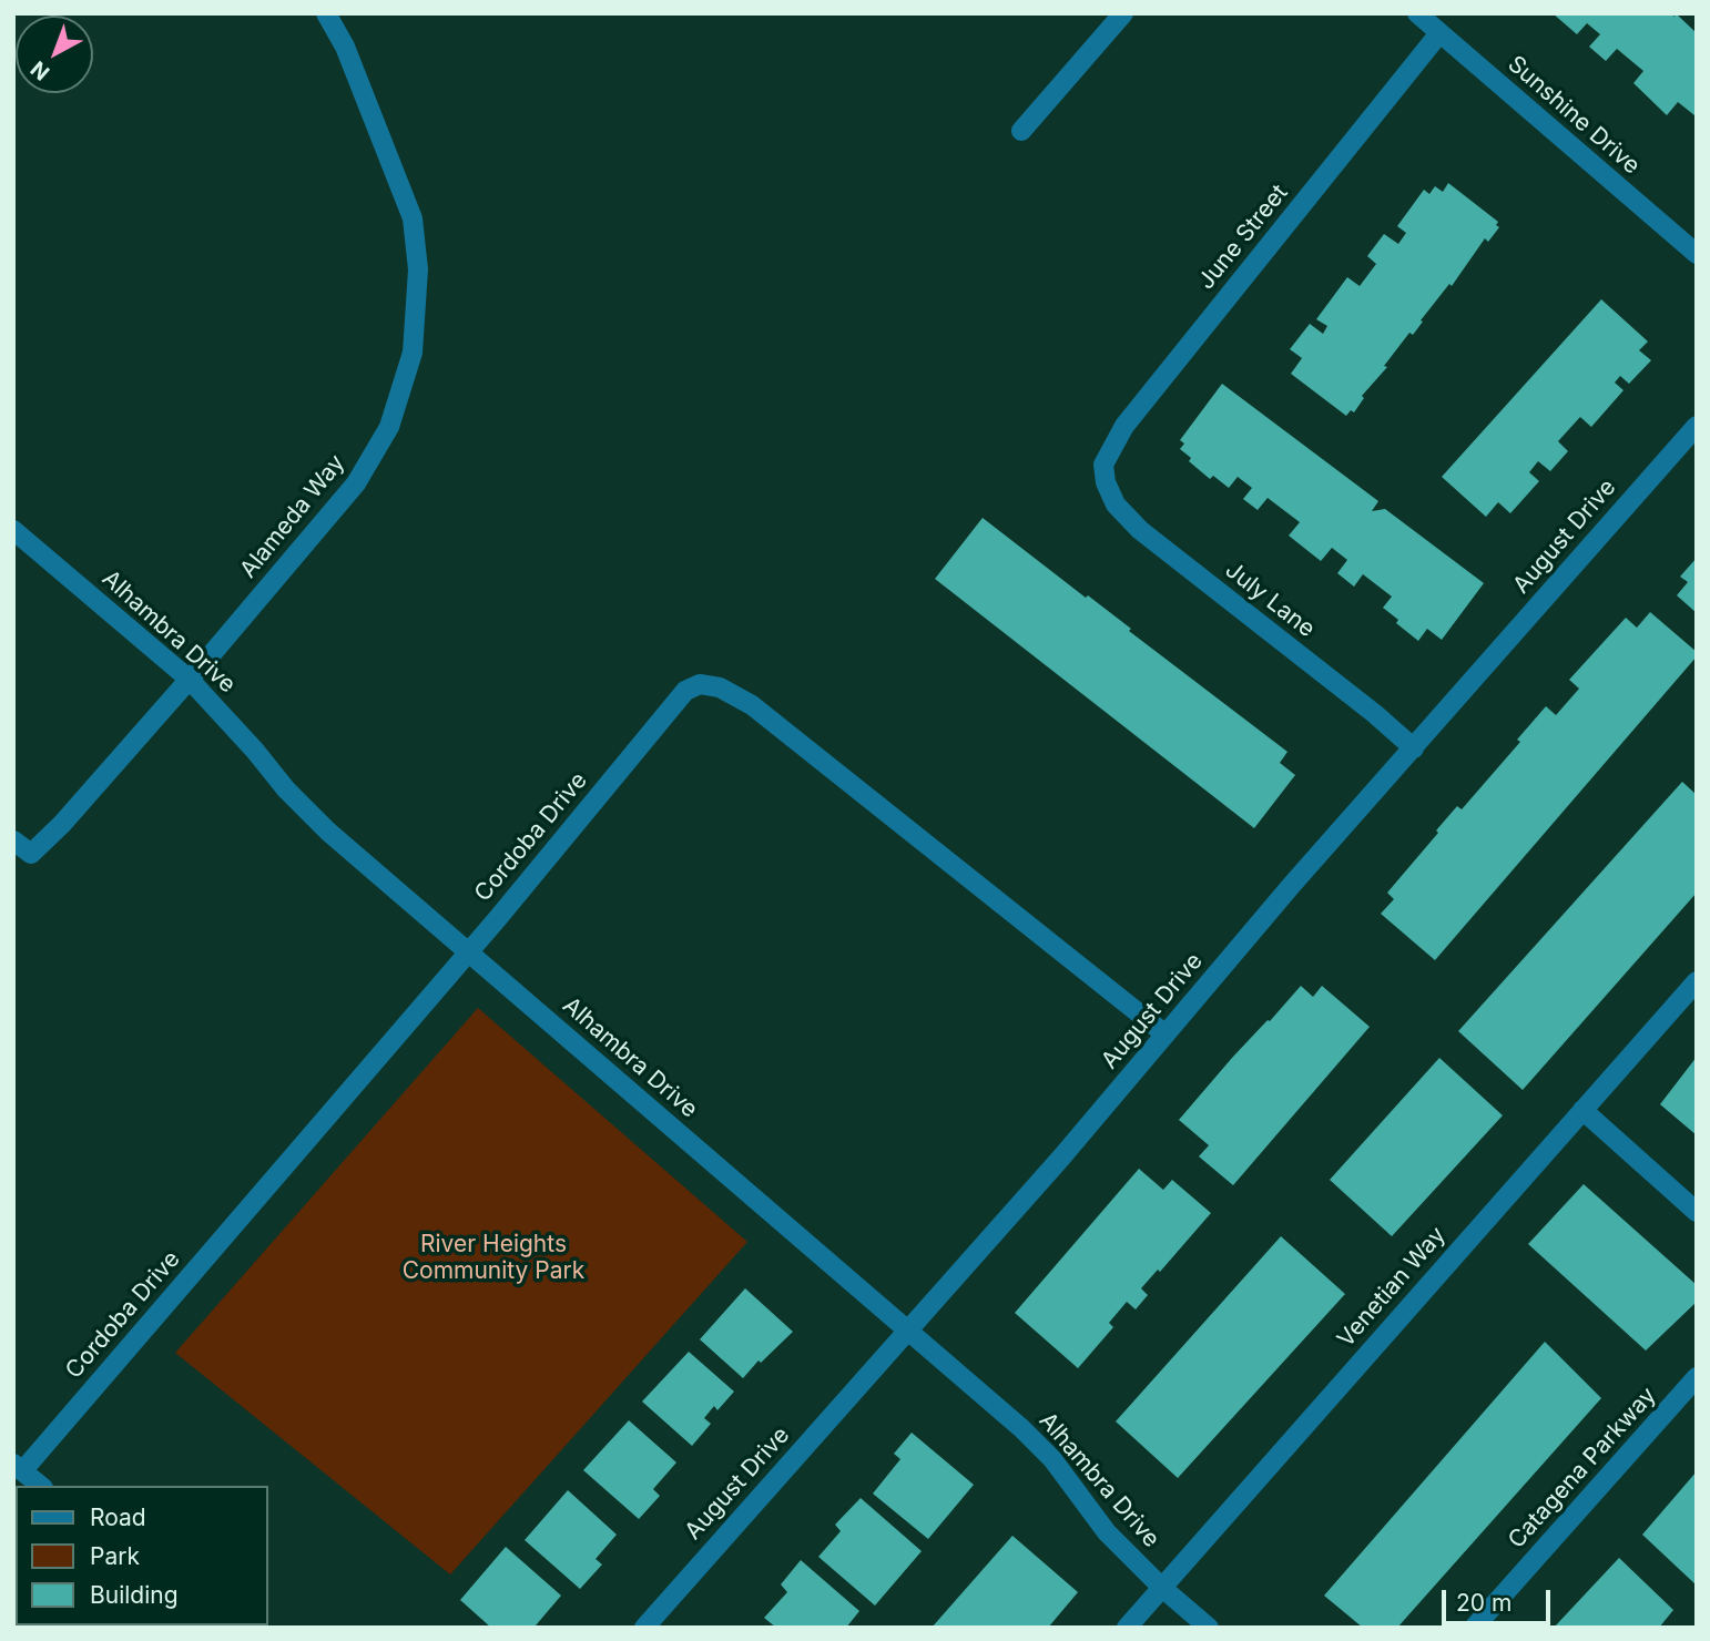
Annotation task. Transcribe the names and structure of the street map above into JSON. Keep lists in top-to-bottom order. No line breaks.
{"streets":{"street":["Sunshine Drive","June Street","Alameda Way","August Drive","July Lane","Alhambra Drive","Cordoba Drive","Venetian Way","Catagena Parkway"]},"crossings":[["Sunshine Drive","June Street"],["June Street","July Lane"],["Alameda Way","Alhambra Drive"],["August Drive","July Lane"],["August Drive","Alhambra Drive"],["August Drive","Cordoba Drive"],["Alhambra Drive","Cordoba Drive"],["Alhambra Drive","Venetian Way"]],"parks":["River Heights Community Park"],"legend":["Road","Park","Building"],"scale_bar":"20 m","north":"bottom left"}
